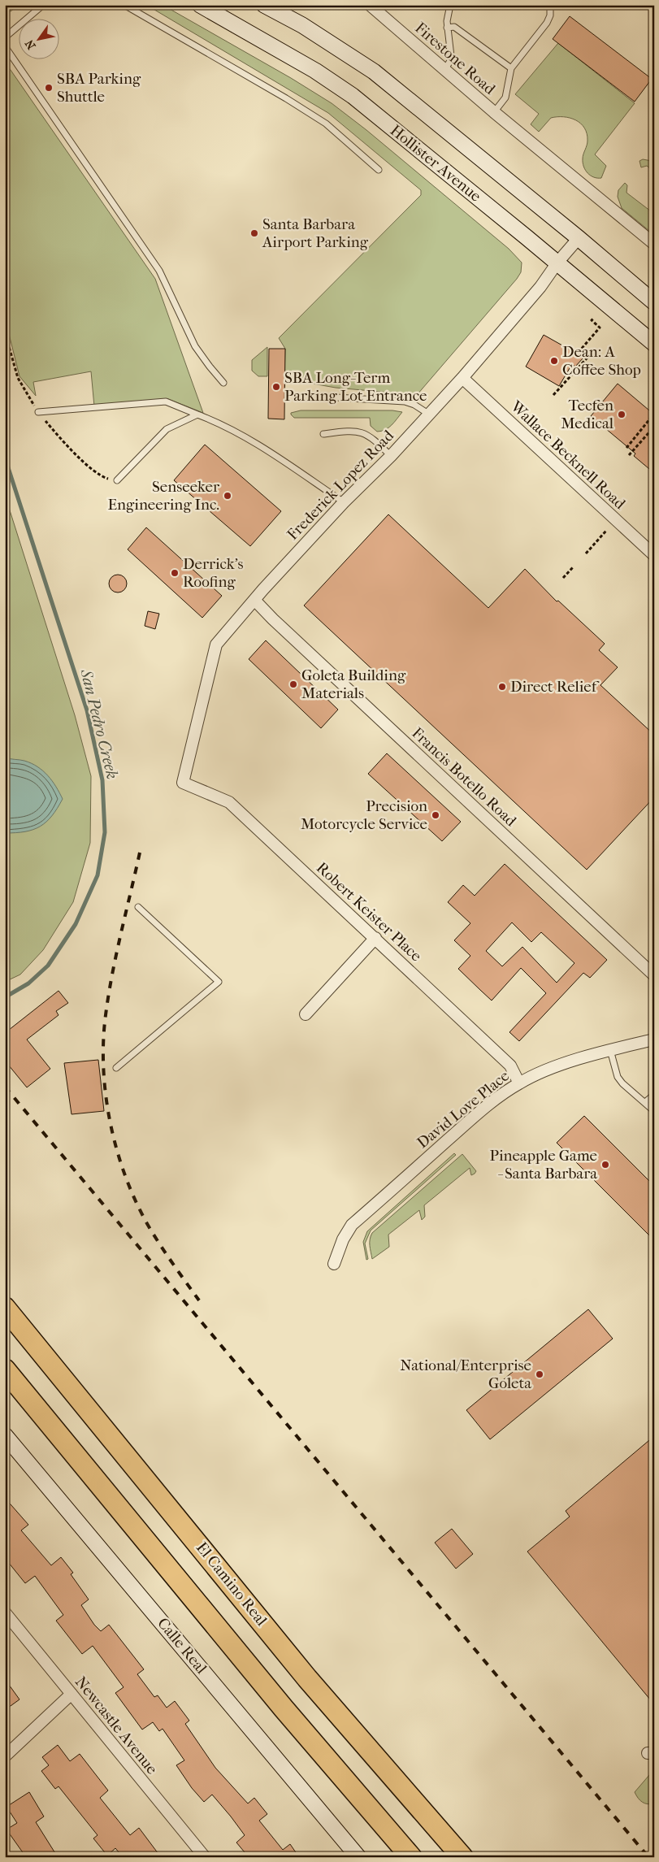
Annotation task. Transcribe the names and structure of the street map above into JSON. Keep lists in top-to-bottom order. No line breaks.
{"streets":{"highway":["El Camino Real"],"main road":["Hollister Avenue","Calle Real"],"street":["Firestone Road","Wallace Becknell Road","Frederick Lopez Road","Francis Botello Road","Robert Keister Place","David Love Place","Newcastle Avenue"]},"crossings":[["Hollister Avenue","Frederick Lopez Road"],["Wallace Becknell Road","Frederick Lopez Road"],["Frederick Lopez Road","Francis Botello Road"],["Frederick Lopez Road","Robert Keister Place"],["Robert Keister Place","David Love Place"]],"water":["San Pedro Creek"],"places":["SBA Parking Shuttle","Santa Barbara Airport Parking","Dean: A Coffee Shop","SBA Long-Term Parking Lot Entrance","Tecfen Medical","Senseeker Engineering Inc.","Derrick's Roofing","Goleta Building Materials","Direct Relief","Precision Motorcycle Service","Pineapple Game - Santa Barbara","National/Enterprise Goleta"],"north":"bottom left"}
